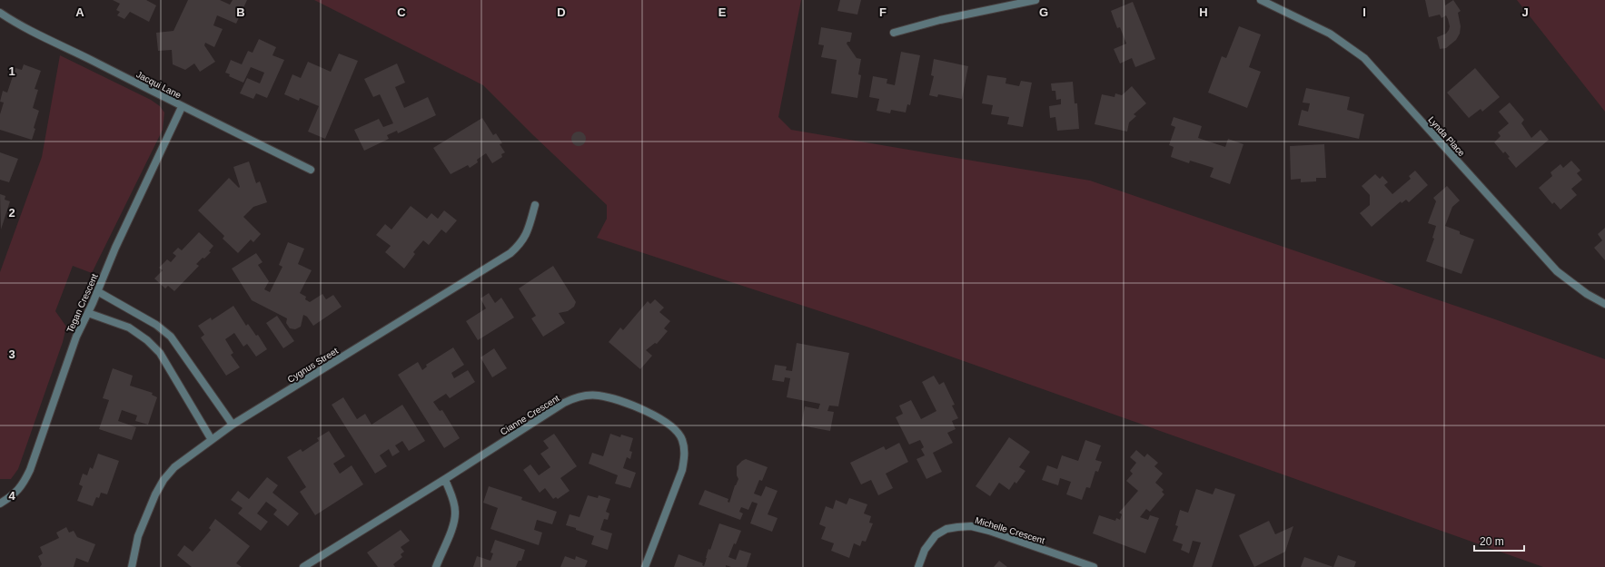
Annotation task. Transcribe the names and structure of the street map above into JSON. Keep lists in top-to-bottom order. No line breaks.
{"streets":{"street":["Jacqui Lane","Lynda Place","Tegan Crescent","Cygnus Street","Cianne Crescent","Michelle Crescent"]},"crossings":[["Jacqui Lane","Tegan Crescent"]],"scale_bar":"20 m","grid":{"columns":["A","B","C","D","E","F","G","H","I","J"],"rows":["1","2","3","4"]}}
